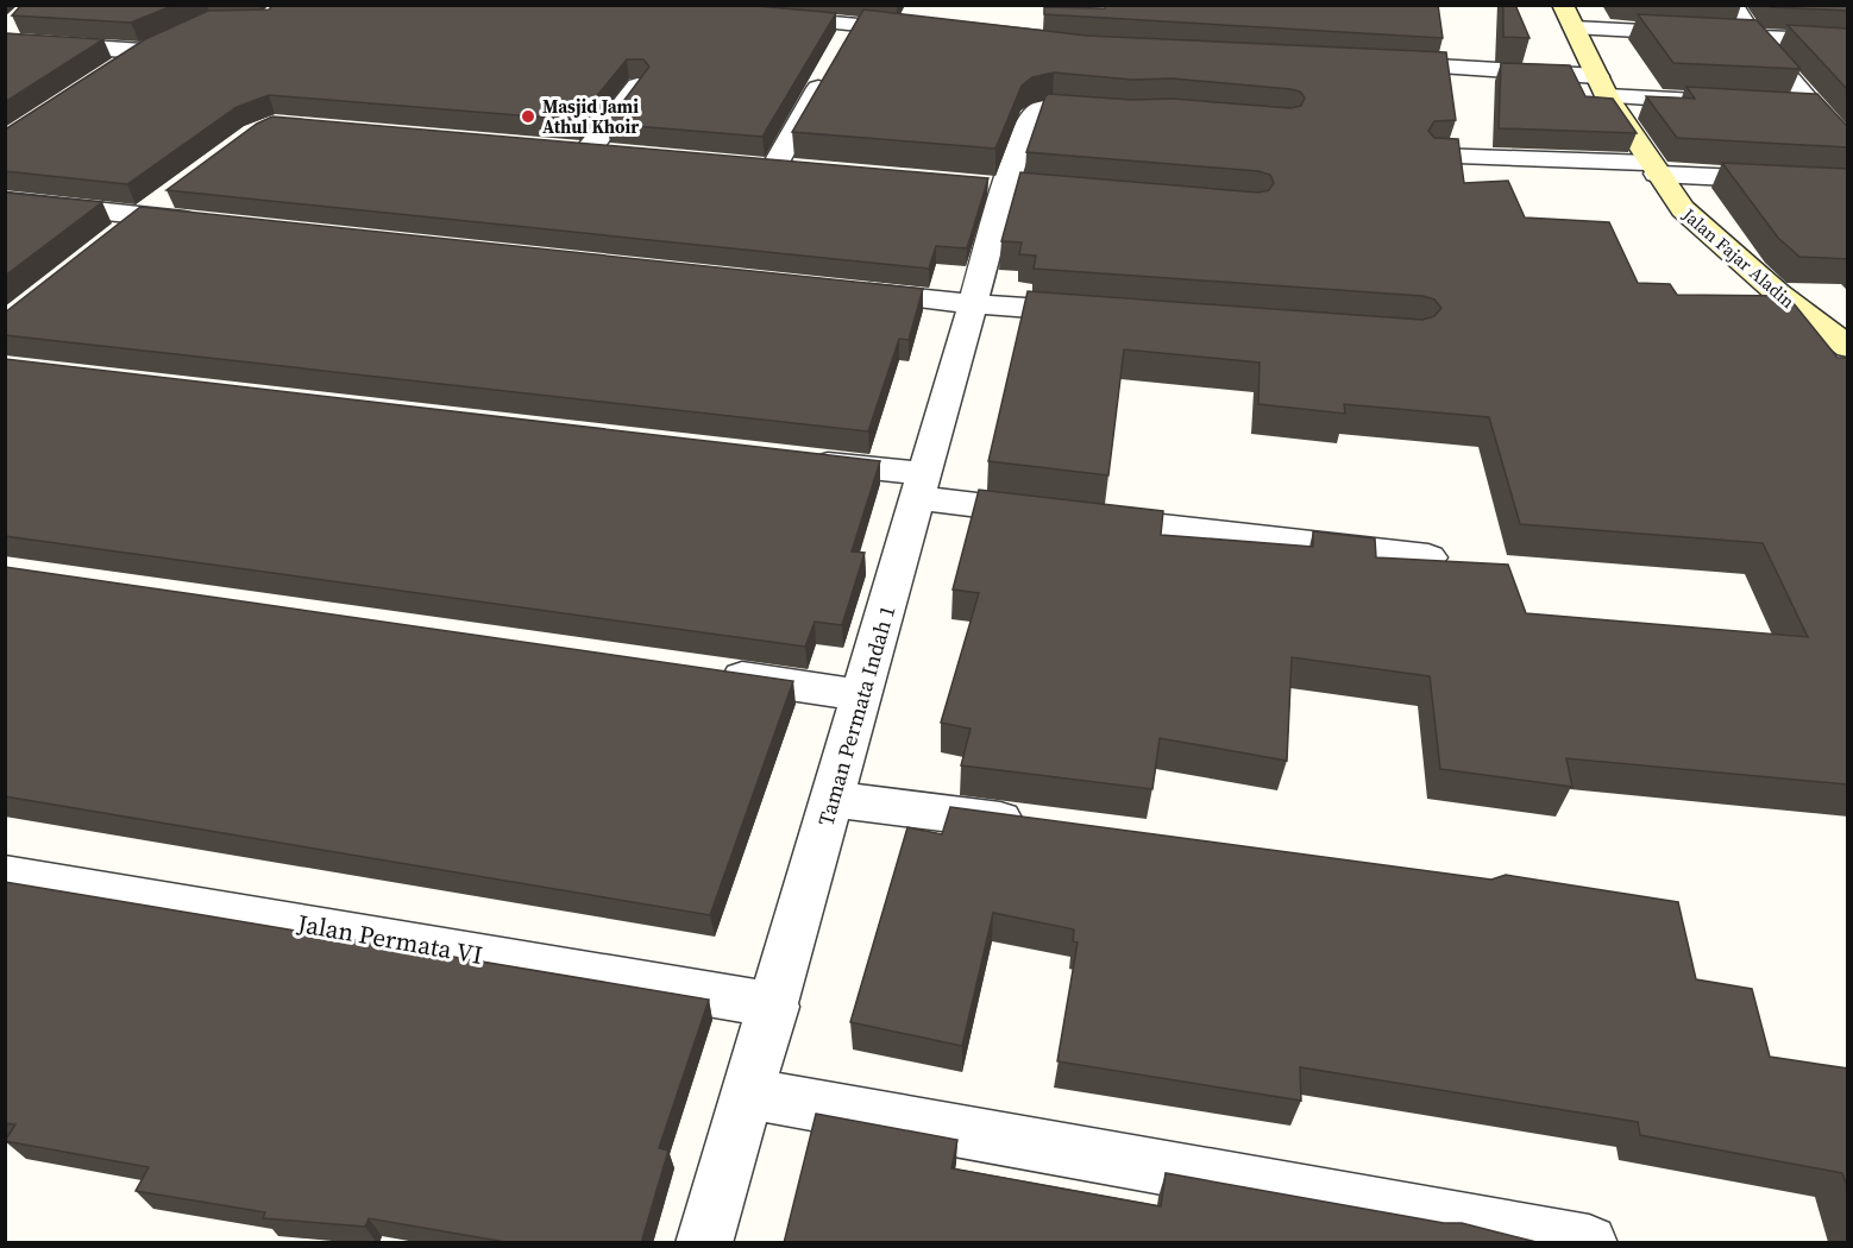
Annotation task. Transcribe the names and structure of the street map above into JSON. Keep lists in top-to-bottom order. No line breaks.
{"streets":{"street":["Jalan Fajar Aladin","Taman Permata Indah 1","Jalan Permata VI"]},"crossings":[["Taman Permata Indah 1","Jalan Permata VI"]],"places":["Masjid Jami Athul Khoir"]}
